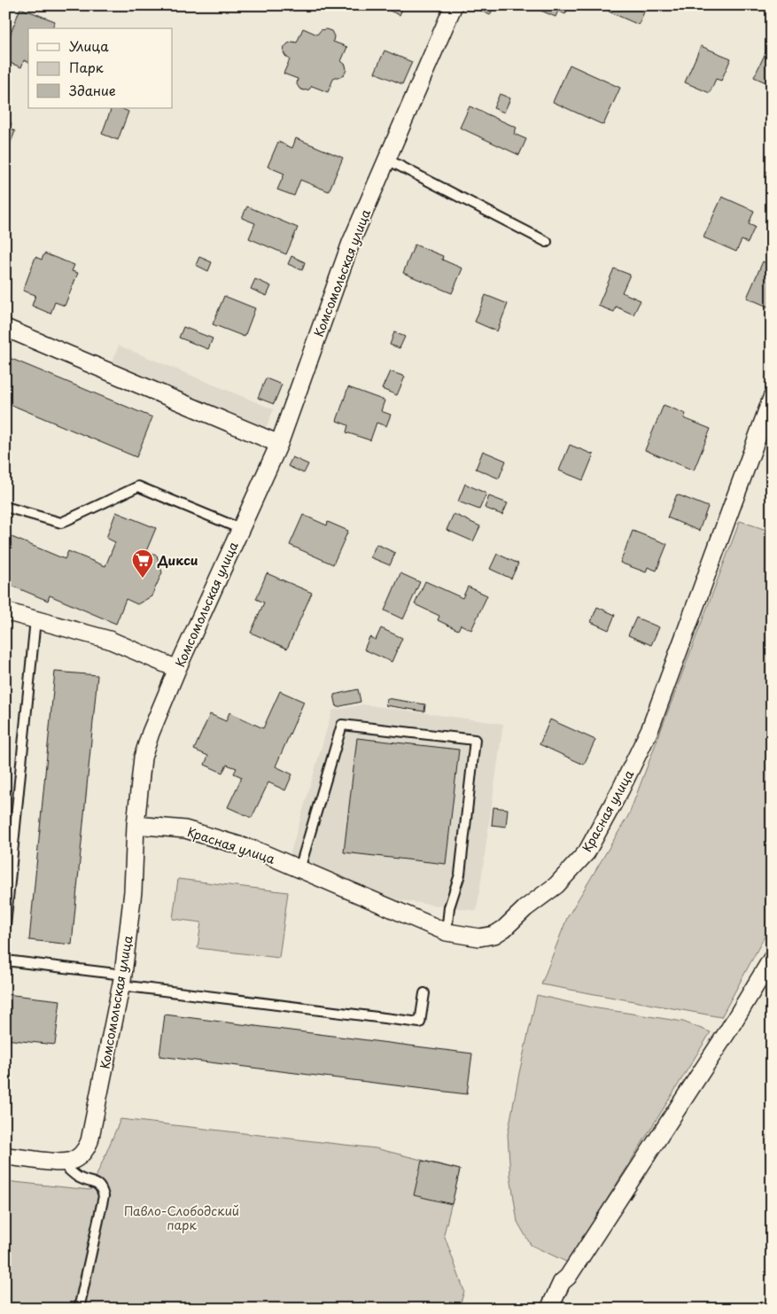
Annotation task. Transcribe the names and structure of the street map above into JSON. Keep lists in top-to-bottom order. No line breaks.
{"streets":{"street":["Комсомольская улица","Красная улица"]},"crossings":[["Комсомольская улица","Красная улица"]],"parks":["Павло-Слободский парк"],"places":{"supermarket":["Дикси"]},"legend":["Улица","Парк","Здание"]}
